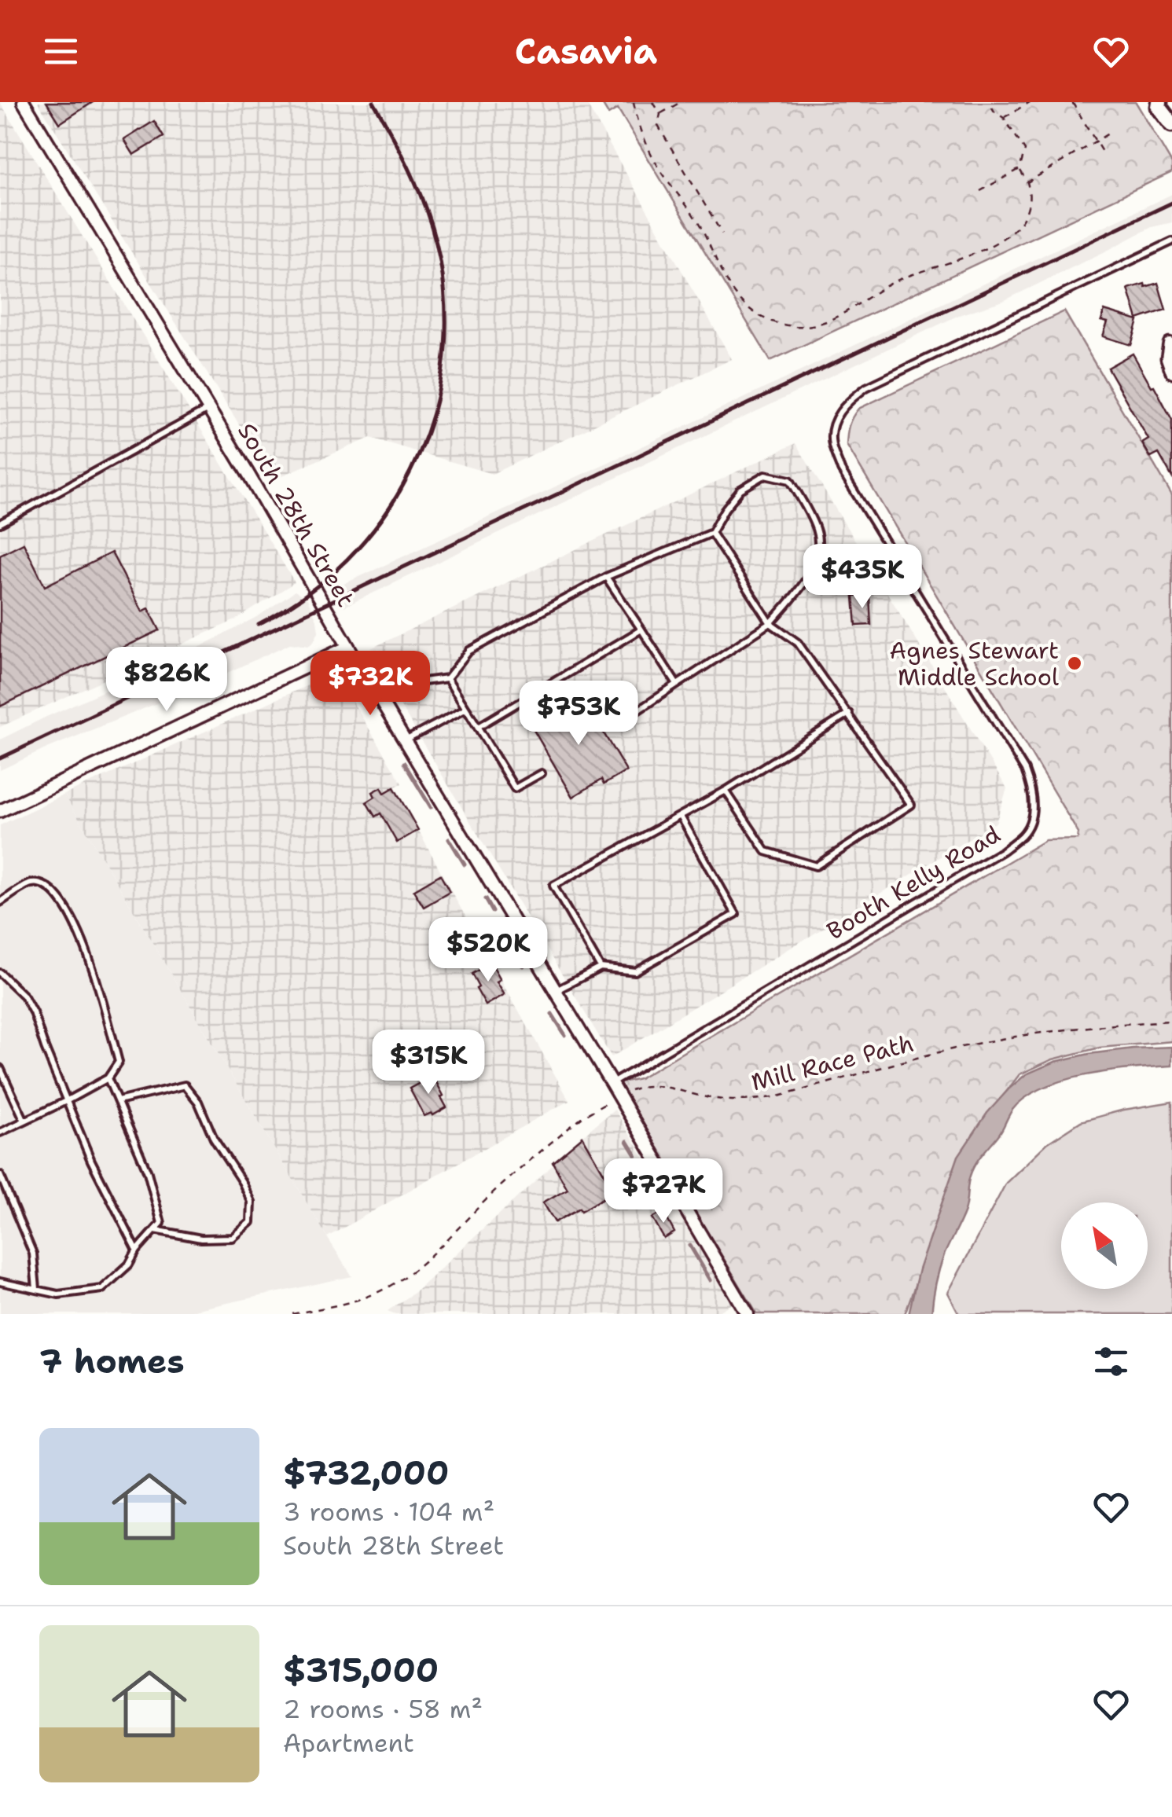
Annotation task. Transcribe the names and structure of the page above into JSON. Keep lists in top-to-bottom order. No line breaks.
{"streets":{"street":["South 28th Street"],"lane":["Booth Kelly Road"],"path":["Mill Race Path"]},"crossings":[["South 28th Street","Booth Kelly Road"],["South 28th Street","Mill Race Path"]],"places":["Agnes Stewart Middle School"],"north":"top left","page":{"header":"Casavia","price":["$435K","$826K","$732K","$753K","$520K","$315K","$727K"],"heading":"7 homes","list":[{"name":"$732,000","note":"3 rooms · 104 m² · South 28th Street"},{"name":"$315,000","note":"2 rooms · 58 m² · Apartment"}]}}
